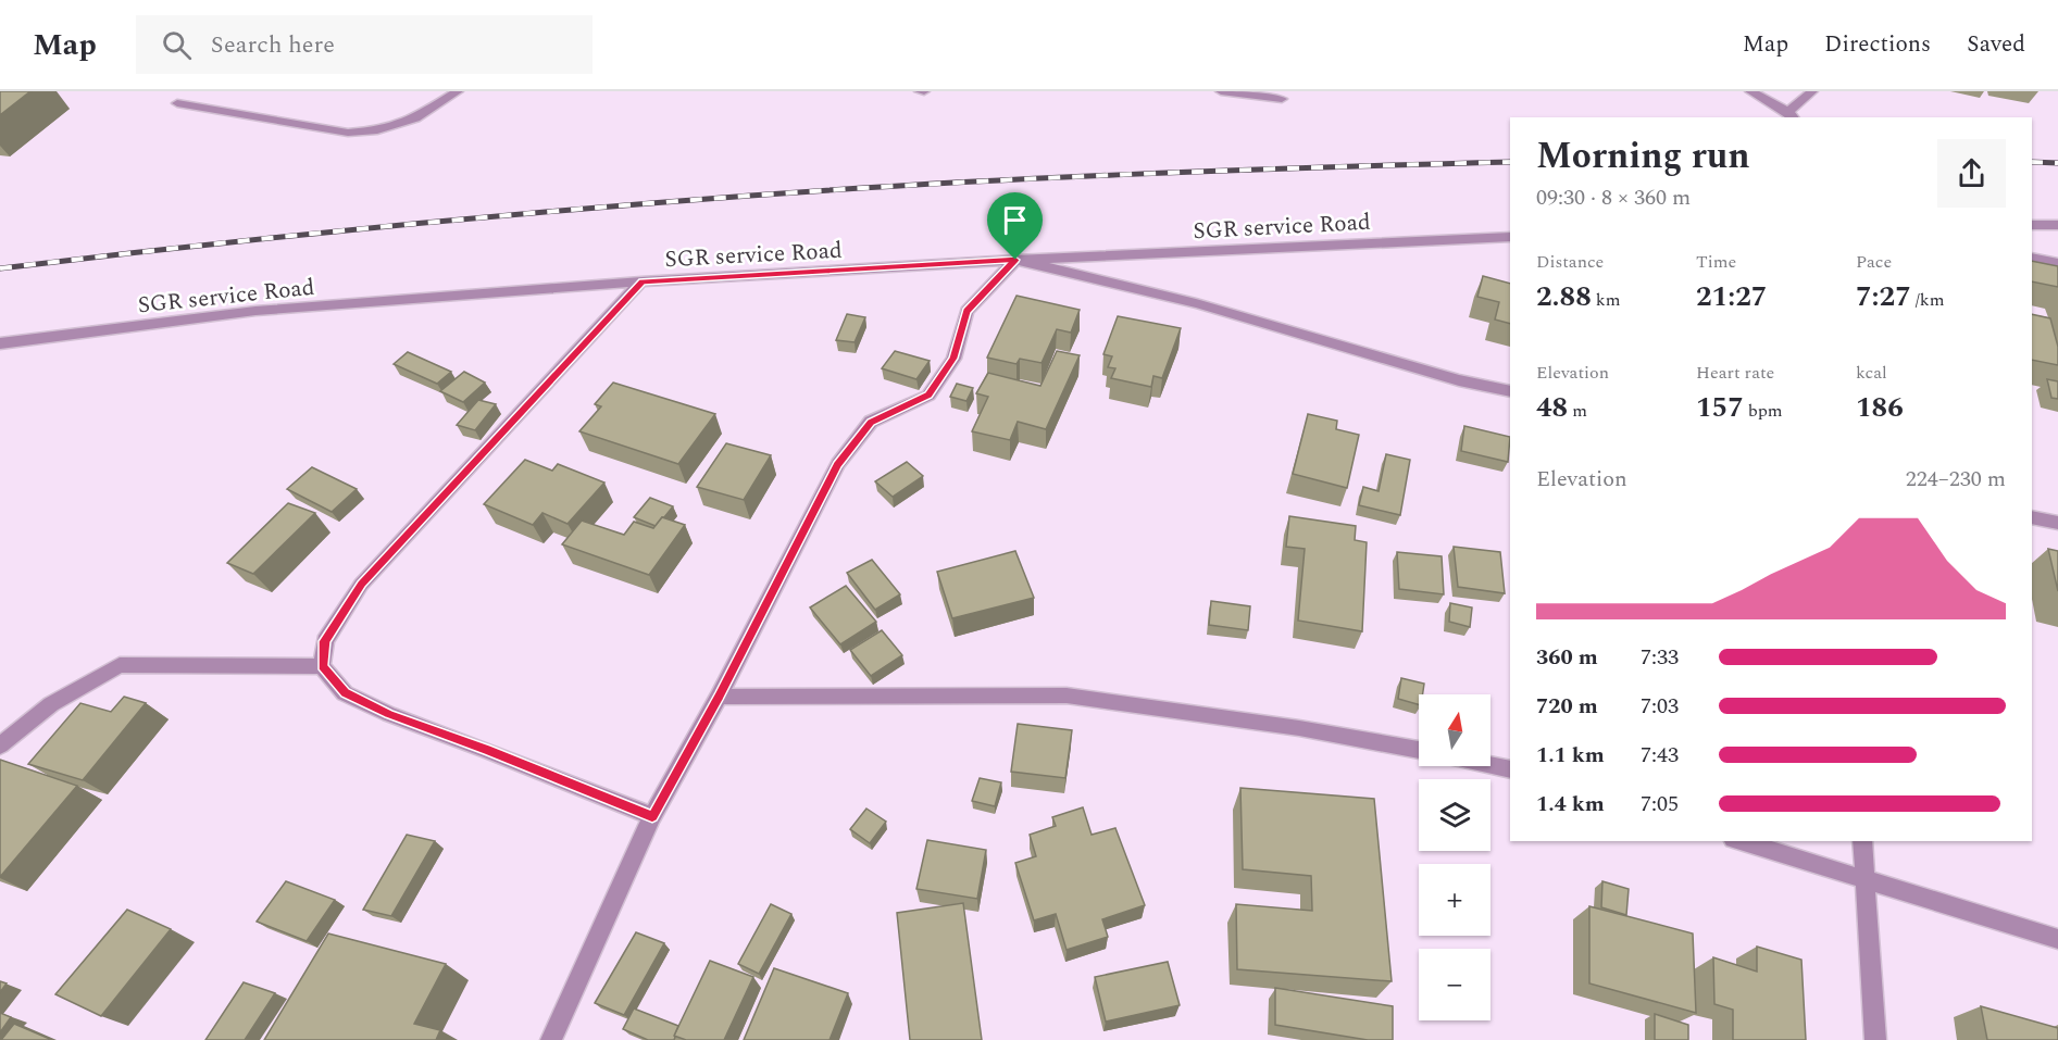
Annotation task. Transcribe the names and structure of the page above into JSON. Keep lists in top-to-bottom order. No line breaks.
{"streets":{"street":["SGR service Road"]},"north":"top","page":{"header":"Map","search":"Search here","nav":["Map","Directions","Saved"],"heading":["Morning run","09:30 · 8 × 360 m"],"stats":[["Distance","2.88 km"],["Time","21:27"],["Pace","7:27 /km"],["Elevation","48 m"],["Heart rate","157 bpm"],["kcal","186"]],"chart":["Elevation","224–230 m"],"list":[{"name":"360 m","note":"7:33"},{"name":"720 m","note":"7:03"},{"name":"1.1 km","note":"7:43"},{"name":"1.4 km","note":"7:05"}],"map_buttons":["+","−"]}}
